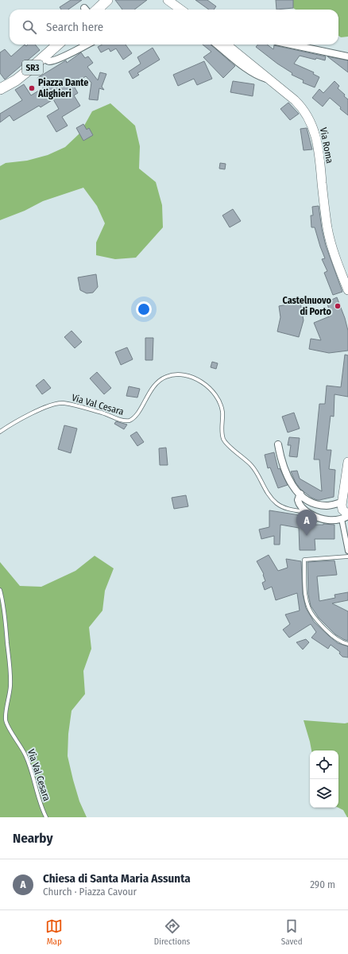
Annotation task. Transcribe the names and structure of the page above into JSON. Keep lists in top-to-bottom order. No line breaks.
{"streets":{"main road":["SR3","Via Roma"],"lane":["Via Val Cesara"]},"places":["Piazza Dante Alighieri","Castelnuovo di Porto"],"page":{"search":"Search here","pins":"A","heading":"Nearby","list":[{"mark":"A","name":"Chiesa di Santa Maria Assunta","note":"Church · Piazza Cavour","value":"290 m"}],"nav":["Map","Directions","Saved"]}}
